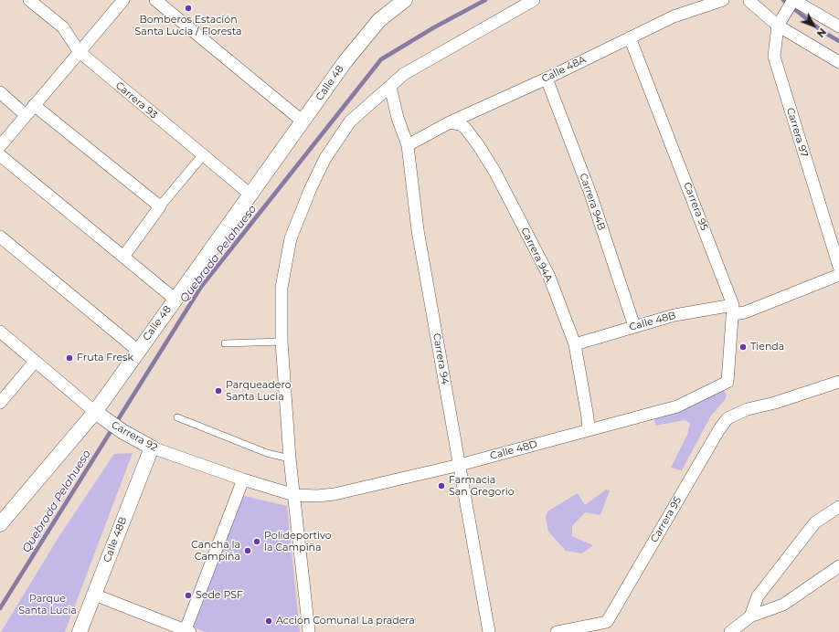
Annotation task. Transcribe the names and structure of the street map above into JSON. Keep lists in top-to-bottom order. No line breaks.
{"streets":{"street":["Calle 48A","Calle 48","Carrera 93","Carrera 97","Carrera 94B","Carrera 95","Carrera 94A","Calle 48B","Carrera 94","Carrera 92","Calle 48D"]},"crossings":[["Calle 48A","Carrera 94B"],["Calle 48A","Carrera 95"],["Calle 48A","Carrera 94A"],["Calle 48A","Carrera 94"],["Calle 48","Carrera 93"],["Calle 48","Carrera 92"],["Carrera 94B","Calle 48B"],["Carrera 95","Calle 48B"],["Carrera 95","Calle 48D"],["Carrera 94A","Calle 48B"],["Carrera 94A","Calle 48D"],["Calle 48B","Carrera 92"],["Carrera 94","Calle 48D"],["Carrera 92","Calle 48D"]],"water":["Quebrada Pelahueso"],"parks":["Parque Santa Lucia"],"places":["Bomberos Estación Santa Lucia / Floresta","Tienda","Fruta Fresk","Parqueadero Santa Lucia","Farmacia San Gregorio","Polideportivo la Campiña","Cancha la Campiña","Sede PSF","Acción Comunal La pradera"],"north":"bottom right"}
